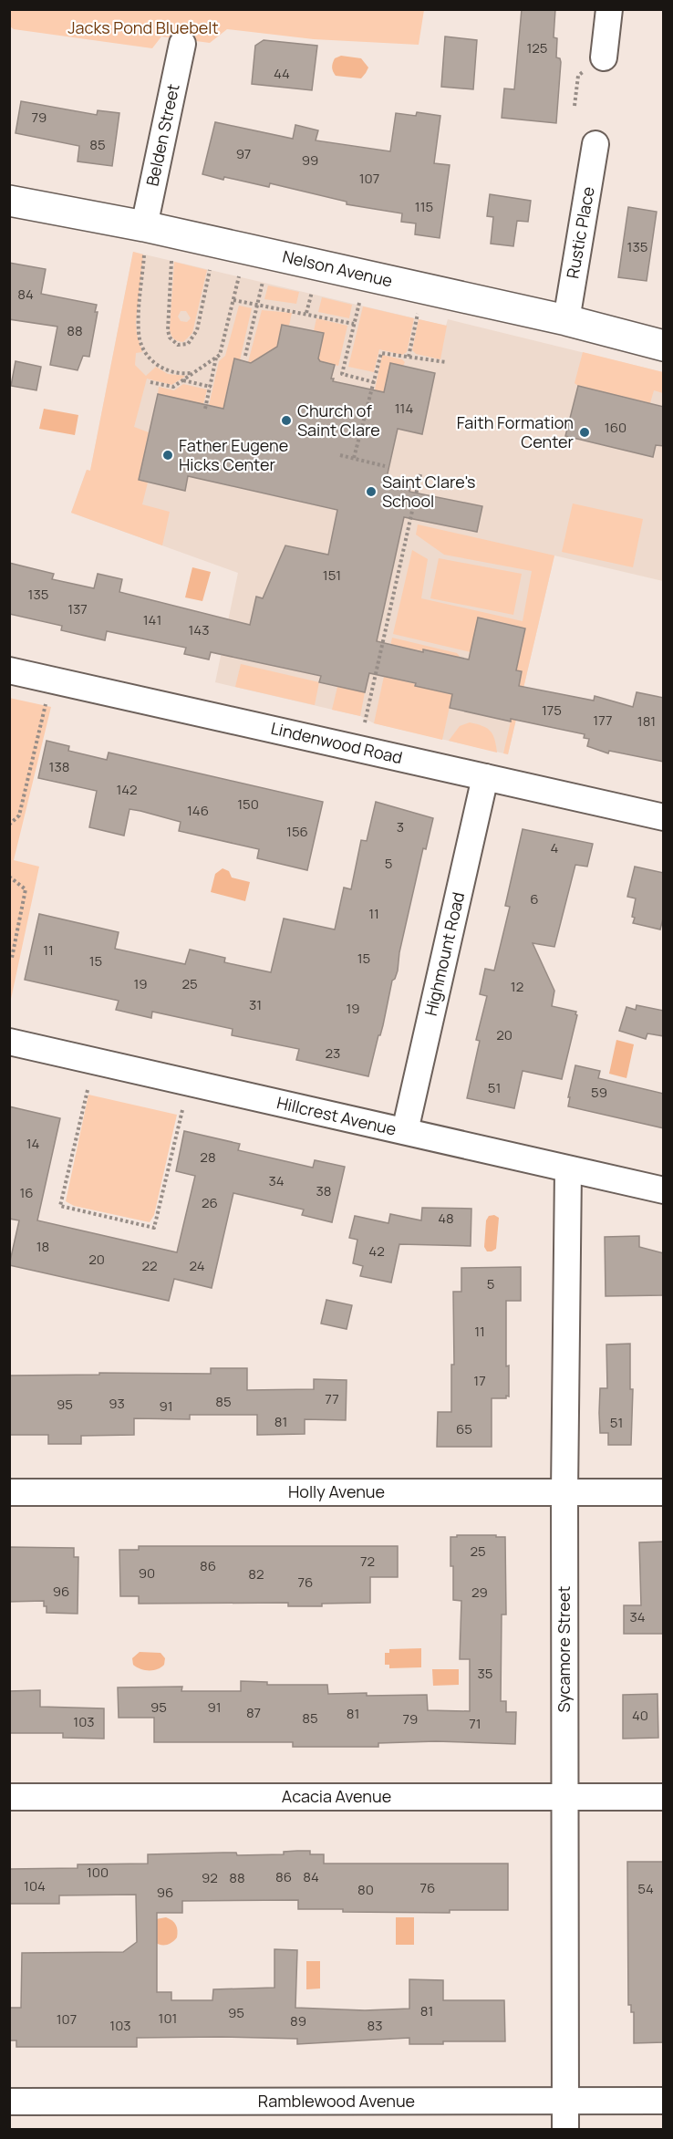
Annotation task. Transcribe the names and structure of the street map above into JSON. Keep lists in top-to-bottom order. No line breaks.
{"streets":{"street":["Belden Street","Rustic Place","Nelson Avenue","Lindenwood Road","Highmount Road","Hillcrest Avenue","Holly Avenue","Sycamore Street","Acacia Avenue","Ramblewood Avenue"]},"crossings":[["Belden Street","Nelson Avenue"],["Rustic Place","Nelson Avenue"],["Lindenwood Road","Highmount Road"],["Highmount Road","Hillcrest Avenue"],["Hillcrest Avenue","Sycamore Street"],["Holly Avenue","Sycamore Street"],["Sycamore Street","Acacia Avenue"],["Sycamore Street","Ramblewood Avenue"]],"parks":["Jacks Pond Bluebelt"],"places":["Church of Saint Clare","Faith Formation Center","Father Eugene Hicks Center","Saint Clare's School"],"house_numbers":["125","44","79","85","97","99","107","115","135","84","88","114","160","151","135","137","141","143","175","177","181","138","142","150","146","3","156","4","5","6","11","11","15","15","19","25","12","31","19","20","23","51","59","14","28","34","38","16","26","48","18","42","20","22","24","5","11","17","77","85","93","95","91","81","51","65","25","72","86","90","82","76","96","29","34","35","95","91","87","81","40","85","79","103","71","100","86","84","92","88","104","76","54","80","96","81","95","101","107","89","103","83"]}
